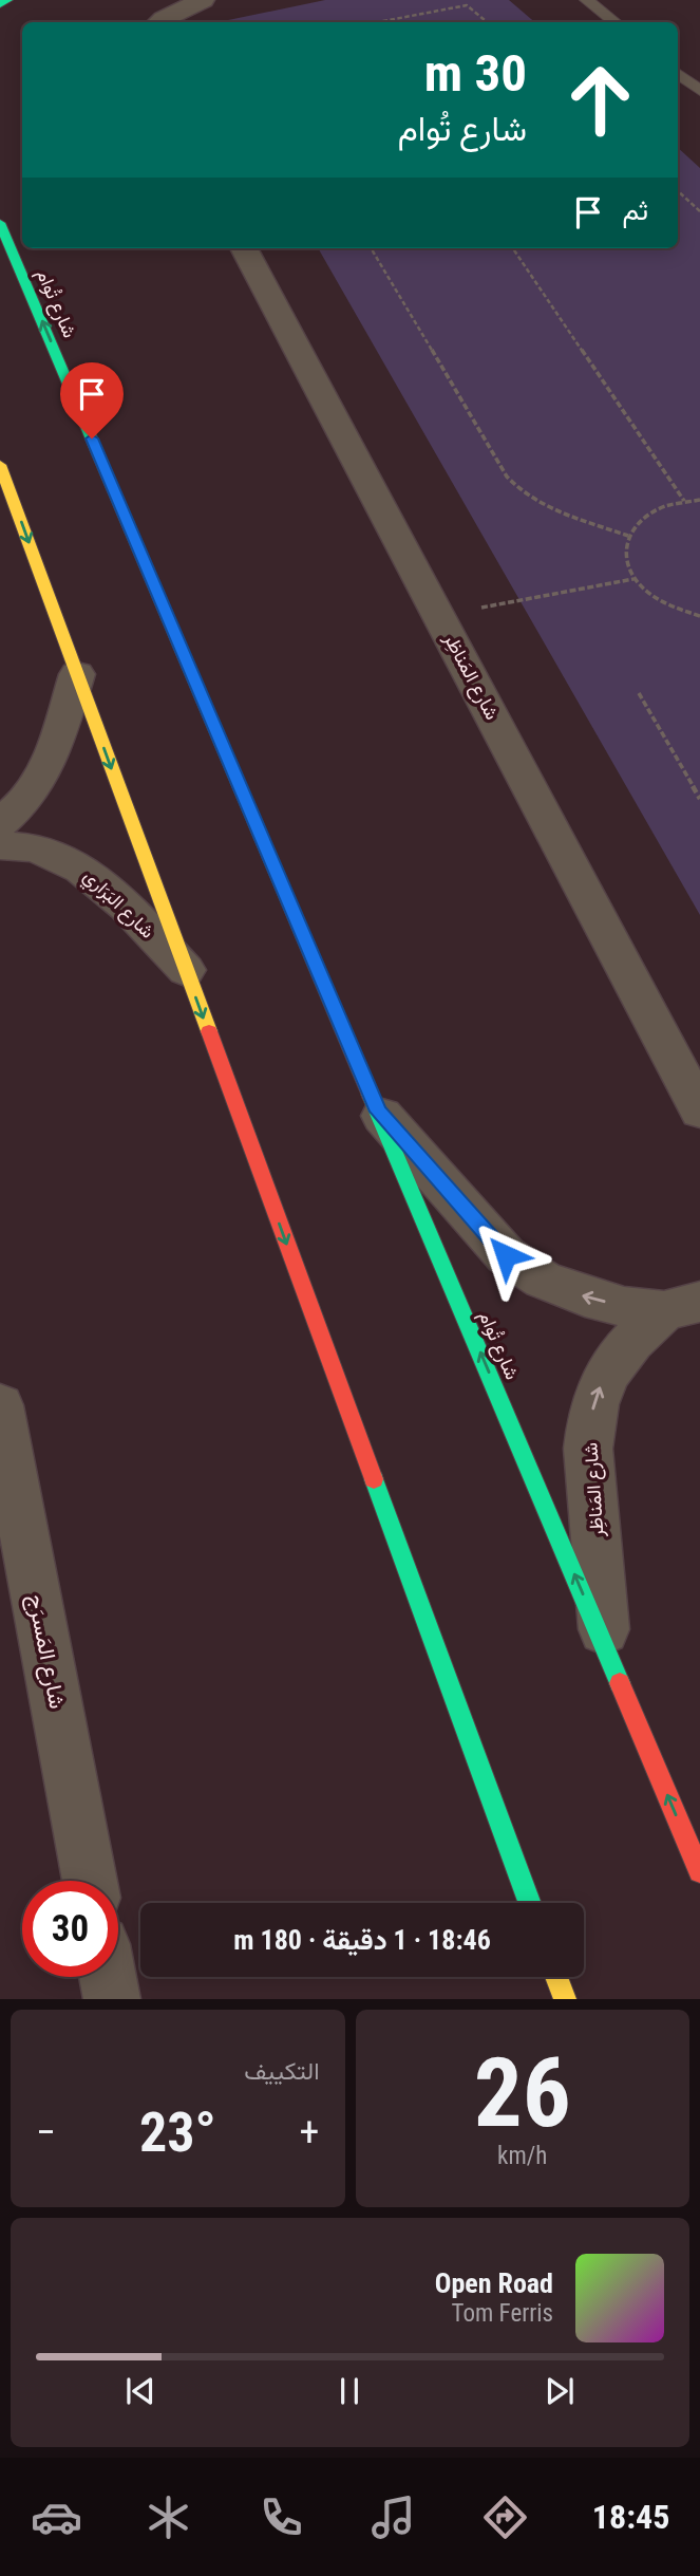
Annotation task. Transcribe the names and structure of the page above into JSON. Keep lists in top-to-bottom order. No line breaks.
{"streets":{"main road":["شارع تُوام"],"street":["شارع المَناظِر","شارع البَرَاري","شارع المَسرَج"]},"crossings":[["شارع تُوام","شارع المَناظِر"]],"page":{"turn":["30 m","شارع تُوام"],"then":"ثم","limit":"30","trip":"18:46 · 1 دقيقة · 180 m","tile":[["26","km/h"],"التكييف"],"heat":["−","23°","+"],"song":["Open Road","Tom Ferris"],"tabs":"18:45"}}
